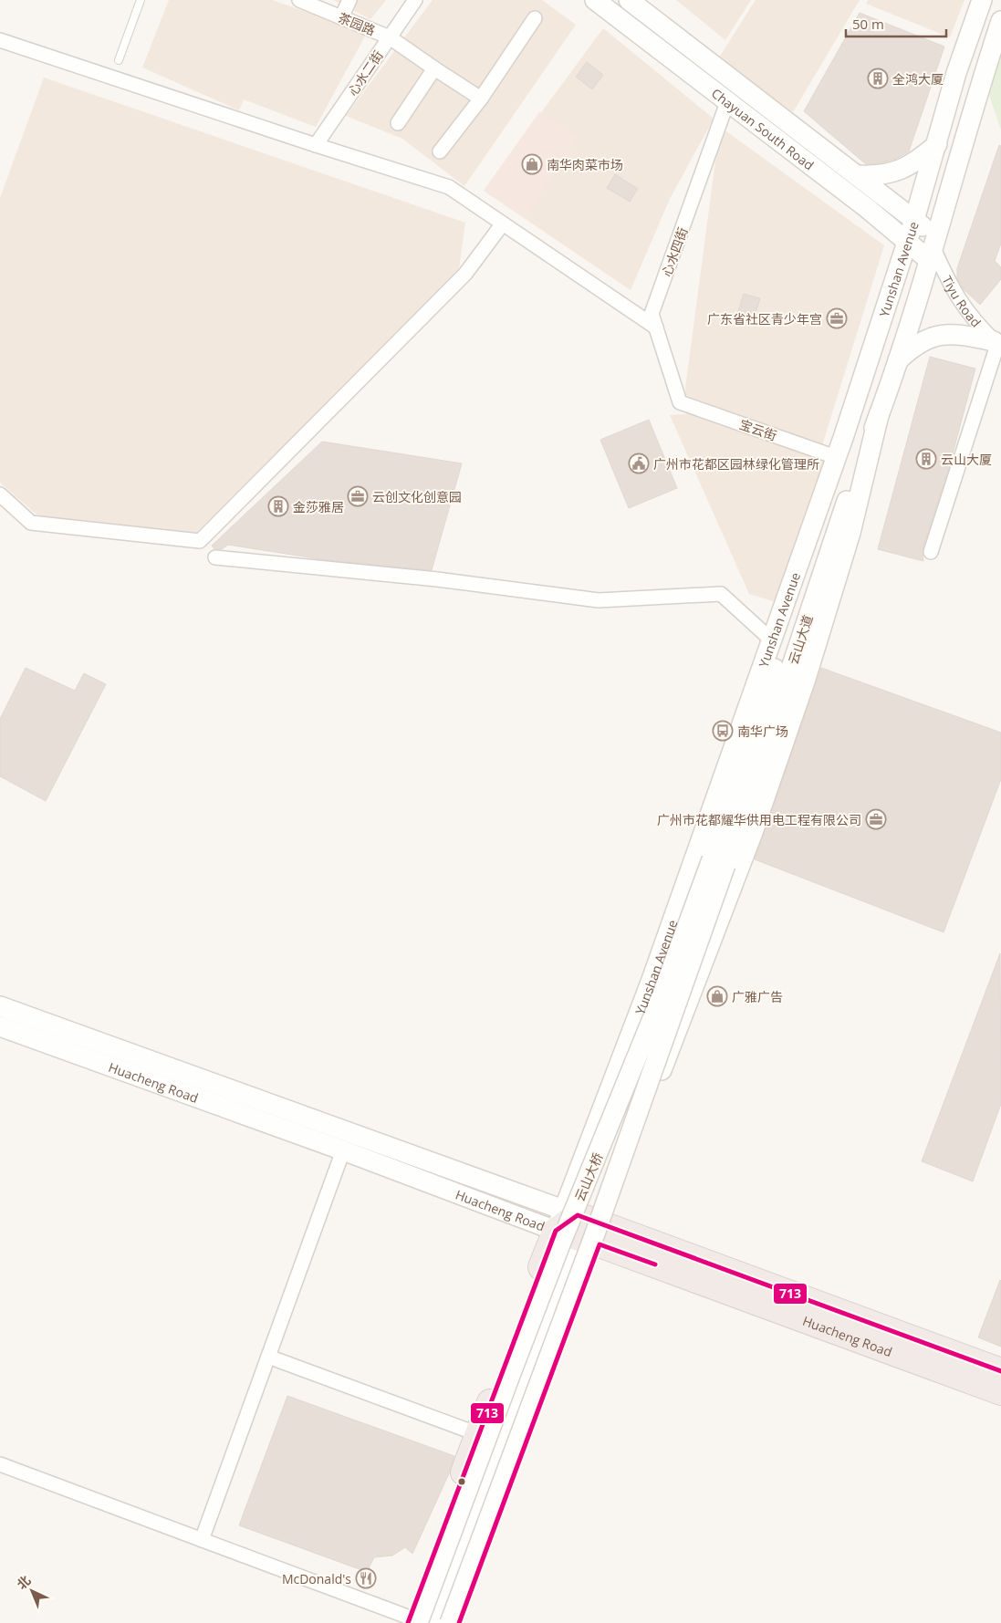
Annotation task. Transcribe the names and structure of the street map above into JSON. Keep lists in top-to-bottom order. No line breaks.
{"streets":{"highway":["Huacheng Road"],"main road":["Chayuan South Road","Yunshan Avenue","云山大道","云山大桥"],"street":["茶园路","心水二街","心水四街","Tiyu Road","宝云街"]},"crossings":[["茶园路","心水二街"],["Chayuan South Road","心水四街"],["Chayuan South Road","Yunshan Avenue"],["Chayuan South Road","Tiyu Road"],["心水四街","宝云街"],["Yunshan Avenue","宝云街"],["Yunshan Avenue","云山大道"],["Yunshan Avenue","Huacheng Road"],["云山大道","云山大桥"]],"places":{"building":["全鸿大厦","云山大厦","金莎雅居"],"shop":["南华肉菜市场","广雅广告"],"office":["广东省社区青少年宫","云创文化创意园","广州市花都耀华供用电工程有限公司"],"public building":["广州市花都区园林绿化管理所"],"bus stop":["南华广场"],"restaurant":["McDonald's"]},"lines":["transit line 713"],"scale_bar":"50 m","north":"top left"}
